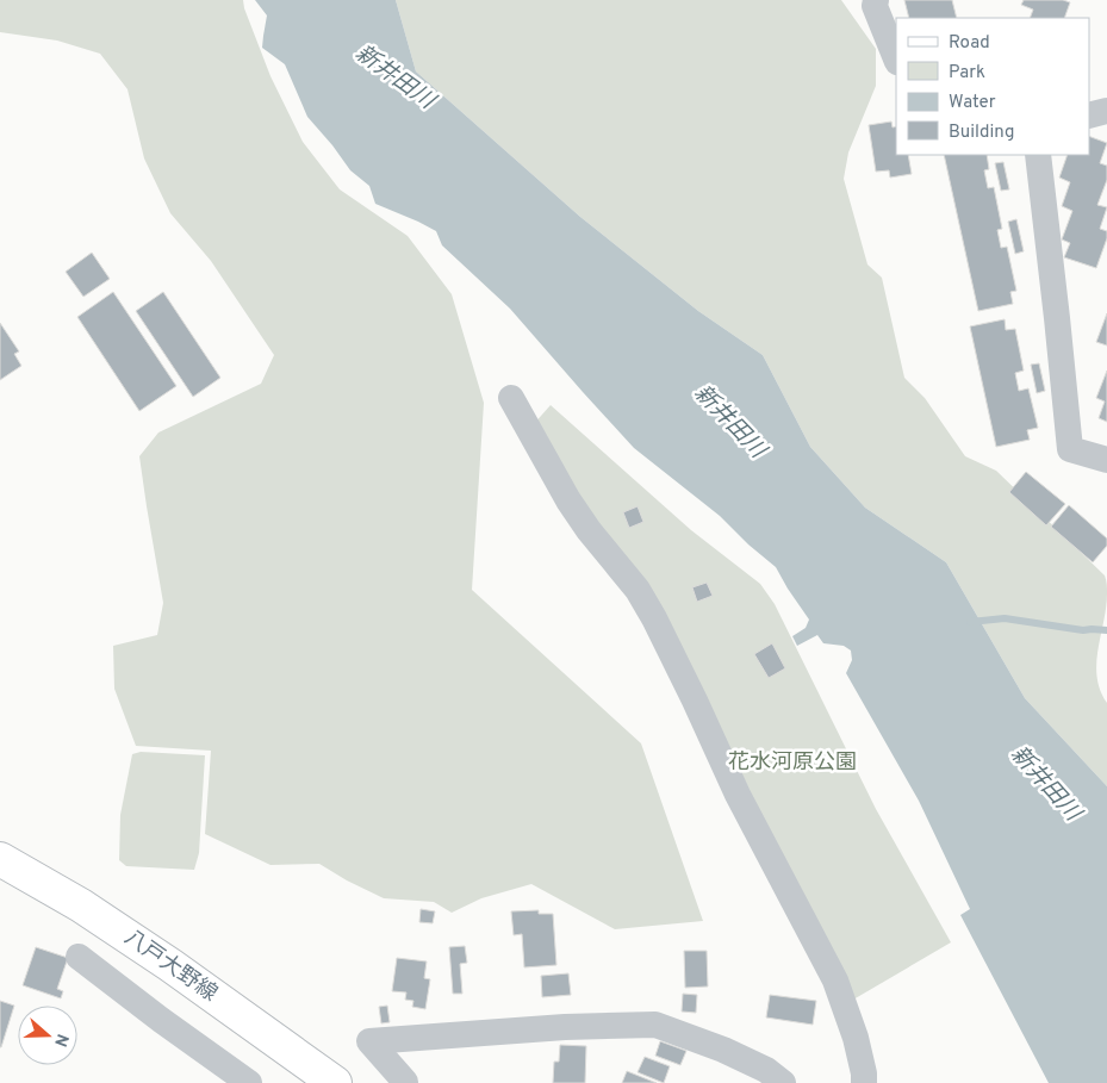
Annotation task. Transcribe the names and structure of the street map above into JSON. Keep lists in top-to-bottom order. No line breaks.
{"streets":{"main road":["八戸大野線"]},"water":["新井田川"],"parks":["花水河原公園"],"legend":["Road","Park","Water","Building"],"north":"right"}
